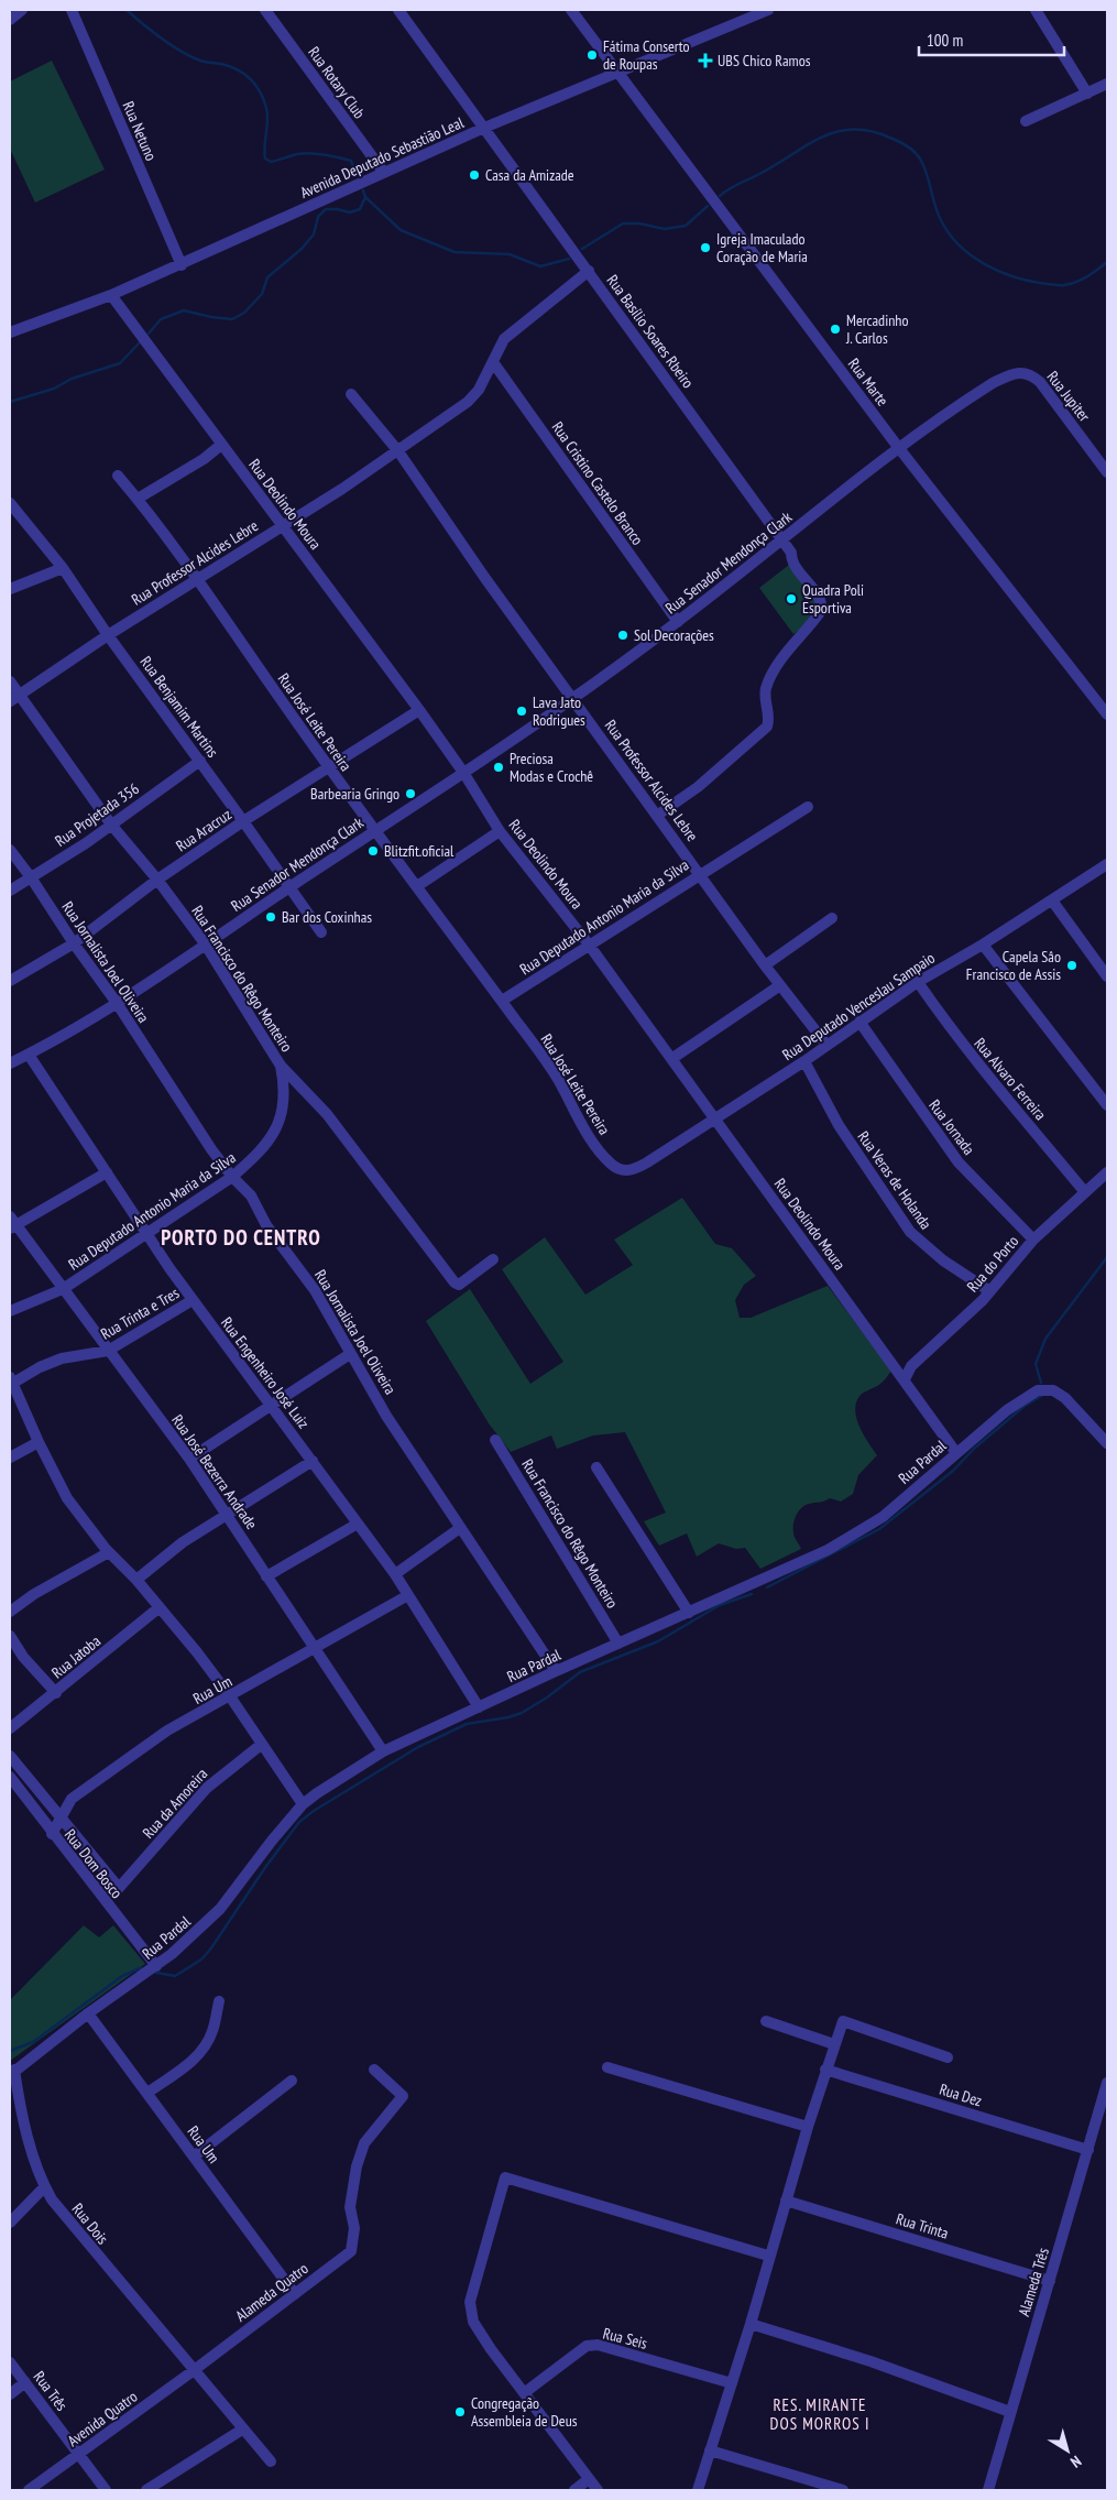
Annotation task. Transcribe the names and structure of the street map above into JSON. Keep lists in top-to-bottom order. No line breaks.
{"streets":{"street":["Rua Rotary Club","Rua Netuno","Avenida Deputado Sebastião Leal","Rua Basílio Soares Rbeiro","Rua Marte","Rua Jupiter","Rua Cristino Castelo Branco","Rua Deolindo Moura","Rua Professor Alcides Lebre","Rua Senador Mendonça Clark","Rua Benjamim Martins","Rua José Leite Pereira","Rua Projetada 356","Rua Aracruz","Rua Deputado Antonio Maria da Silva","Rua Jornalista Joel Oliveira","Rua Francisco do Rêgo Monteiro","Rua Deputado Venceslau Sampaio","Rua Alvaro Ferreira","Rua Jornada","Rua Veras de Holanda","Rua do Porto","Rua Trinta e Tres","Rua Engenheiro José Luiz","Rua Pardal","Rua José Bezerra Andrade","Rua Jatoba","Rua Um","Rua da Amoreira","Rua Dom Bosco","Rua Dez","Rua Dois","Rua Trinta","Alameda Três","Alameda Quatro","Rua Seis","Rua Três","Avenida Quatro"]},"crossings":[["Rua Rotary Club","Avenida Deputado Sebastião Leal"],["Rua Netuno","Avenida Deputado Sebastião Leal"],["Avenida Deputado Sebastião Leal","Rua Basílio Soares Rbeiro"],["Avenida Deputado Sebastião Leal","Rua Marte"],["Avenida Deputado Sebastião Leal","Rua Deolindo Moura"],["Rua Basílio Soares Rbeiro","Rua Professor Alcides Lebre"],["Rua Basílio Soares Rbeiro","Rua Senador Mendonça Clark"],["Rua Marte","Rua Senador Mendonça Clark"],["Rua Jupiter","Rua Senador Mendonça Clark"],["Rua Cristino Castelo Branco","Rua Professor Alcides Lebre"],["Rua Cristino Castelo Branco","Rua Senador Mendonça Clark"],["Rua Deolindo Moura","Rua Professor Alcides Lebre"],["Rua Deolindo Moura","Rua Senador Mendonça Clark"],["Rua Deolindo Moura","Rua Aracruz"],["Rua Deolindo Moura","Rua Deputado Antonio Maria da Silva"],["Rua Deolindo Moura","Rua Deputado Venceslau Sampaio"],["Rua Deolindo Moura","Rua do Porto"],["Rua Deolindo Moura","Rua Pardal"],["Rua Professor Alcides Lebre","Rua Senador Mendonça Clark"],["Rua Professor Alcides Lebre","Rua Benjamim Martins"],["Rua Professor Alcides Lebre","Rua José Leite Pereira"],["Rua Professor Alcides Lebre","Rua Deputado Antonio Maria da Silva"],["Rua Professor Alcides Lebre","Rua Francisco do Rêgo Monteiro"],["Rua Professor Alcides Lebre","Rua Deputado Venceslau Sampaio"],["Rua Senador Mendonça Clark","Rua Benjamim Martins"],["Rua Senador Mendonça Clark","Rua José Leite Pereira"],["Rua Senador Mendonça Clark","Rua Jornalista Joel Oliveira"],["Rua Senador Mendonça Clark","Rua Francisco do Rêgo Monteiro"],["Rua Senador Mendonça Clark","Rua Engenheiro José Luiz"],["Rua Benjamim Martins","Rua Projetada 356"],["Rua Benjamim Martins","Rua Aracruz"],["Rua José Leite Pereira","Rua Aracruz"],["Rua José Leite Pereira","Rua Deputado Antonio Maria da Silva"],["Rua José Leite Pereira","Rua Deputado Venceslau Sampaio"],["Rua Projetada 356","Rua Jornalista Joel Oliveira"],["Rua Projetada 356","Rua Francisco do Rêgo Monteiro"],["Rua Aracruz","Rua Jornalista Joel Oliveira"],["Rua Aracruz","Rua Francisco do Rêgo Monteiro"],["Rua Deputado Antonio Maria da Silva","Rua Jornalista Joel Oliveira"],["Rua Deputado Antonio Maria da Silva","Rua Francisco do Rêgo Monteiro"],["Rua Deputado Antonio Maria da Silva","Rua Engenheiro José Luiz"],["Rua Deputado Antonio Maria da Silva","Rua José Bezerra Andrade"],["Rua Jornalista Joel Oliveira","Rua Pardal"],["Rua Francisco do Rêgo Monteiro","Rua Pardal"],["Rua Deputado Venceslau Sampaio","Rua Alvaro Ferreira"],["Rua Deputado Venceslau Sampaio","Rua Jornada"],["Rua Deputado Venceslau Sampaio","Rua Veras de Holanda"],["Rua Alvaro Ferreira","Rua do Porto"],["Rua Jornada","Rua do Porto"],["Rua Veras de Holanda","Rua do Porto"],["Rua Trinta e Tres","Rua Engenheiro José Luiz"],["Rua Trinta e Tres","Rua José Bezerra Andrade"],["Rua Engenheiro José Luiz","Rua Pardal"],["Rua Engenheiro José Luiz","Rua Um"],["Rua Pardal","Rua José Bezerra Andrade"],["Rua Pardal","Rua Um"],["Rua Pardal","Rua Dom Bosco"],["Rua Pardal","Rua Dois"],["Rua José Bezerra Andrade","Rua Um"],["Rua Um","Rua da Amoreira"],["Rua Um","Rua Dom Bosco"],["Rua Um","Alameda Quatro"],["Rua Dez","Alameda Três"],["Rua Dois","Alameda Quatro"],["Rua Dois","Avenida Quatro"],["Rua Trinta","Alameda Três"],["Alameda Quatro","Avenida Quatro"],["Rua Três","Avenida Quatro"]],"districts":["PORTO DO CENTRO","RES. MIRANTE DOS MORROS I"],"places":{"other":["Fátima Conserto de Roupas","Casa da Amizade","Igreja Imaculado Coração de Maria","Mercadinho J. Carlos","Quadra Poli Esportiva","Sol Decorações","Lava Jato Rodrigues","Preciosa Modas e Crochê","Barbearia Gringo","Blitzfit.oficial","Bar dos Coxinhas","Capela Sâo Francisco de Assis","Congregação Assembleia de Deus"],"health":["UBS Chico Ramos"]},"scale_bar":"100 m","north":"bottom right"}
